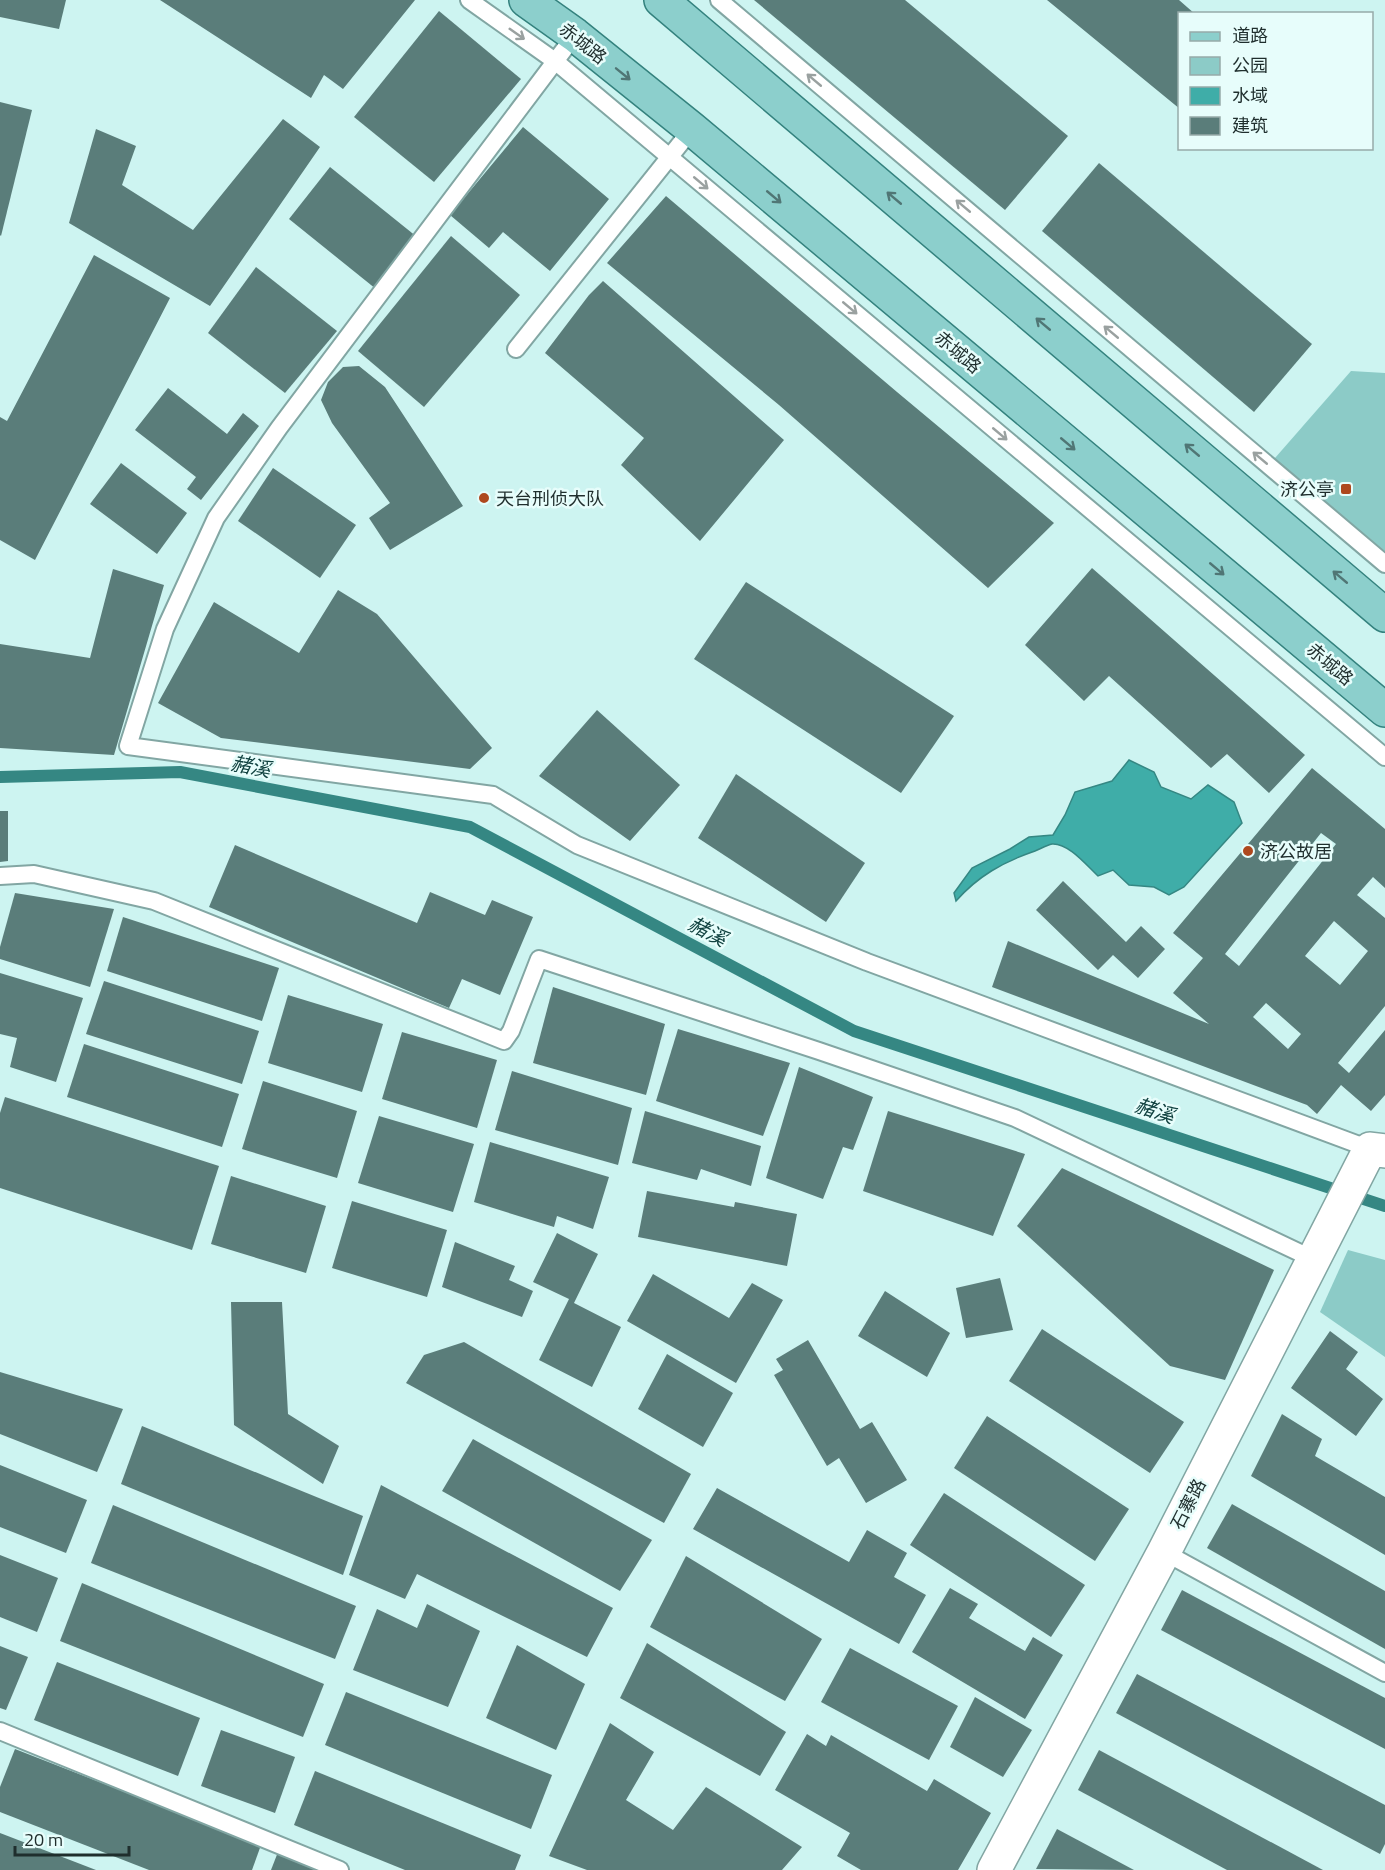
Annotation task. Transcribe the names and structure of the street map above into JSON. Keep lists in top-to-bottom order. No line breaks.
{"streets":{"main road":["赤城路"],"street":["石寨路"]},"water":["赭溪"],"places":{"transit":["济公亭"],"other":["天台刑侦大队","济公故居"]},"legend":["道路","公园","水域","建筑"],"scale_bar":"20 m"}
